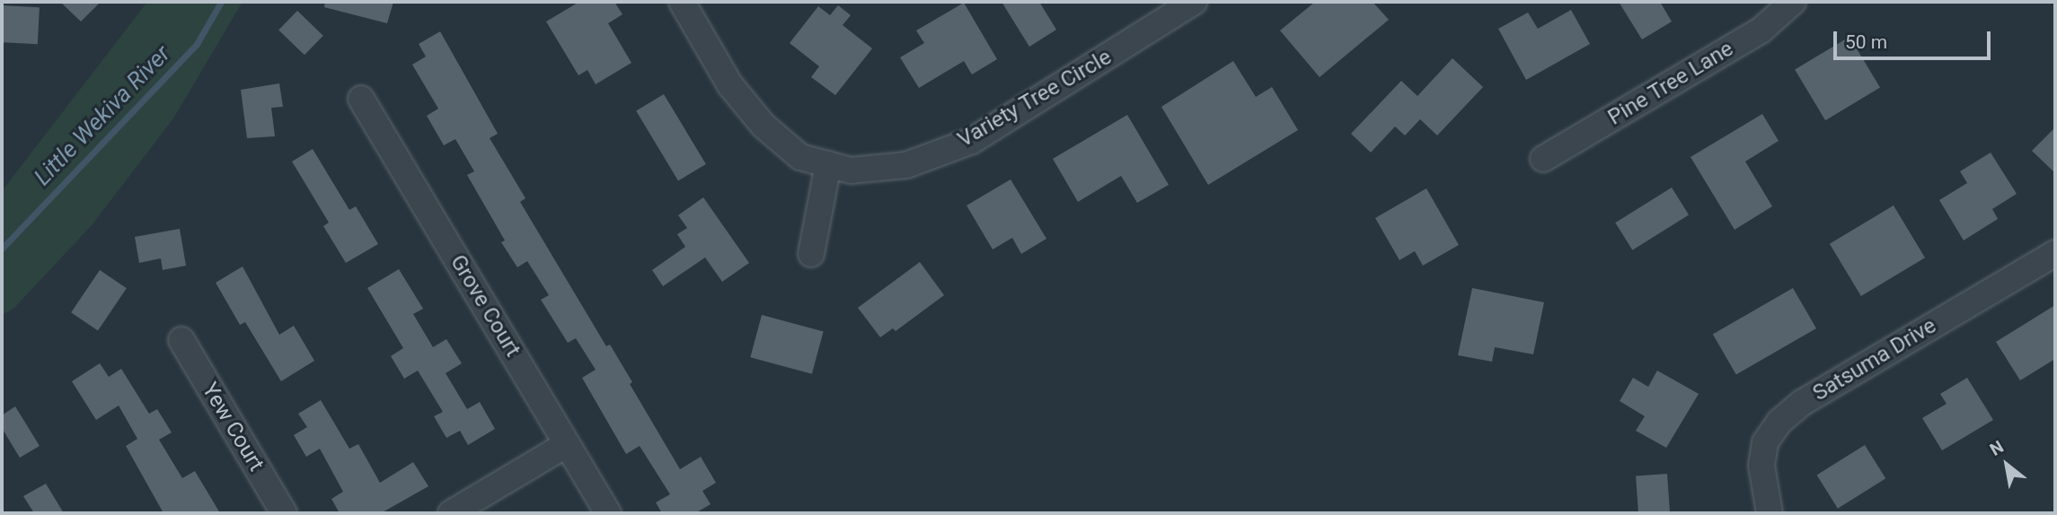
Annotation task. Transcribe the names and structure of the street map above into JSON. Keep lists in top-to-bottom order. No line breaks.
{"streets":{"street":["Pine Tree Lane","Variety Tree Circle","Grove Court","Satsuma Drive","Yew Court"]},"water":["Little Wekiva River"],"scale_bar":"50 m","north":"top left"}
